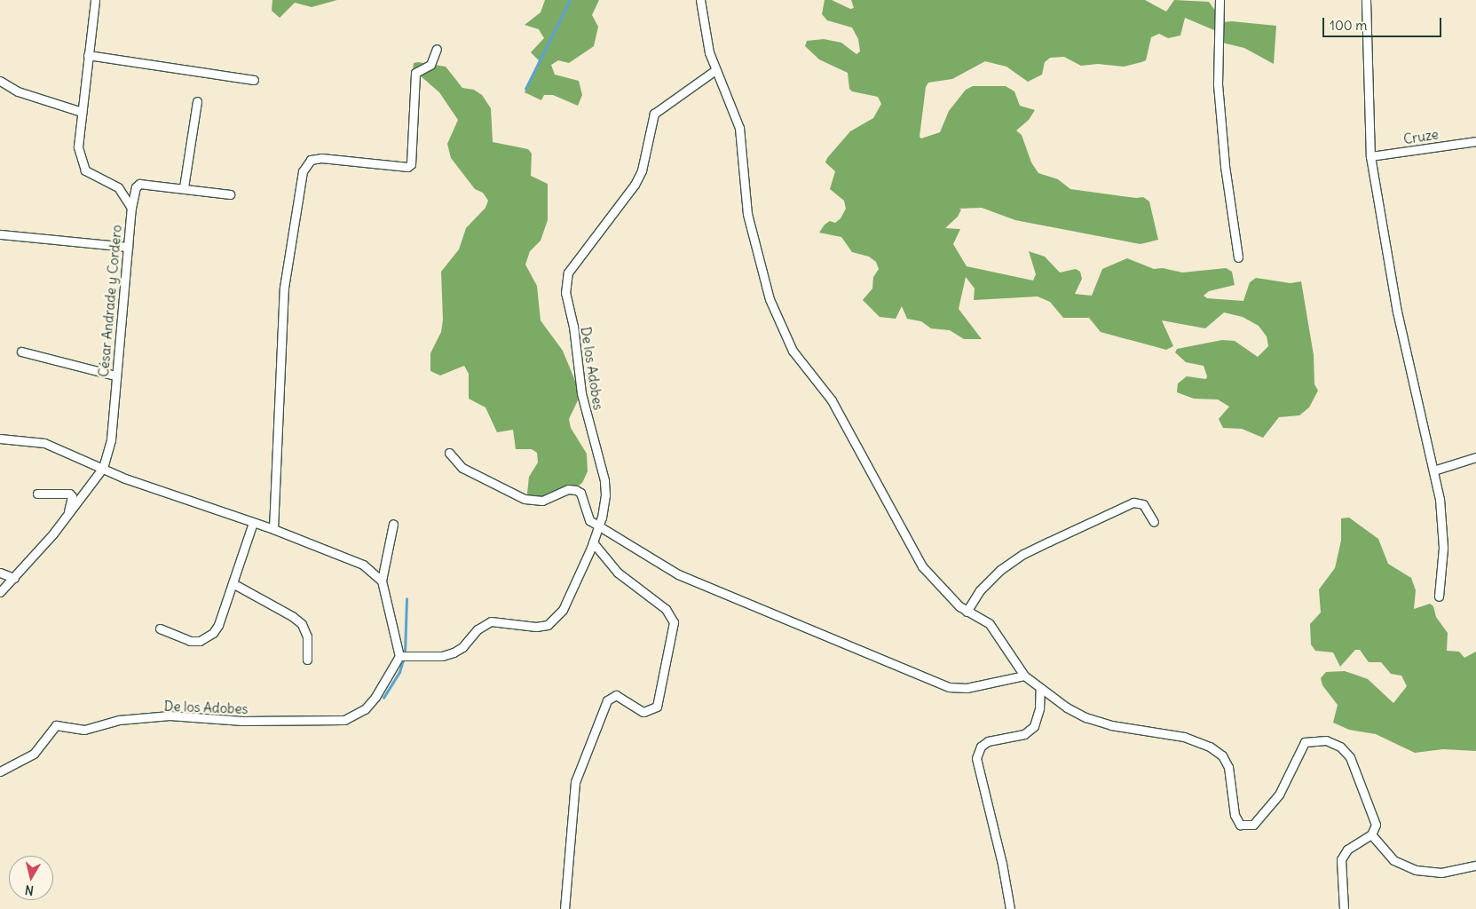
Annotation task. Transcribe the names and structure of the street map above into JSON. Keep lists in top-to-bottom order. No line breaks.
{"streets":{"street":["Cruze","César Andrade y Cordero","De los Adobes"]},"scale_bar":"100 m","north":"bottom"}
